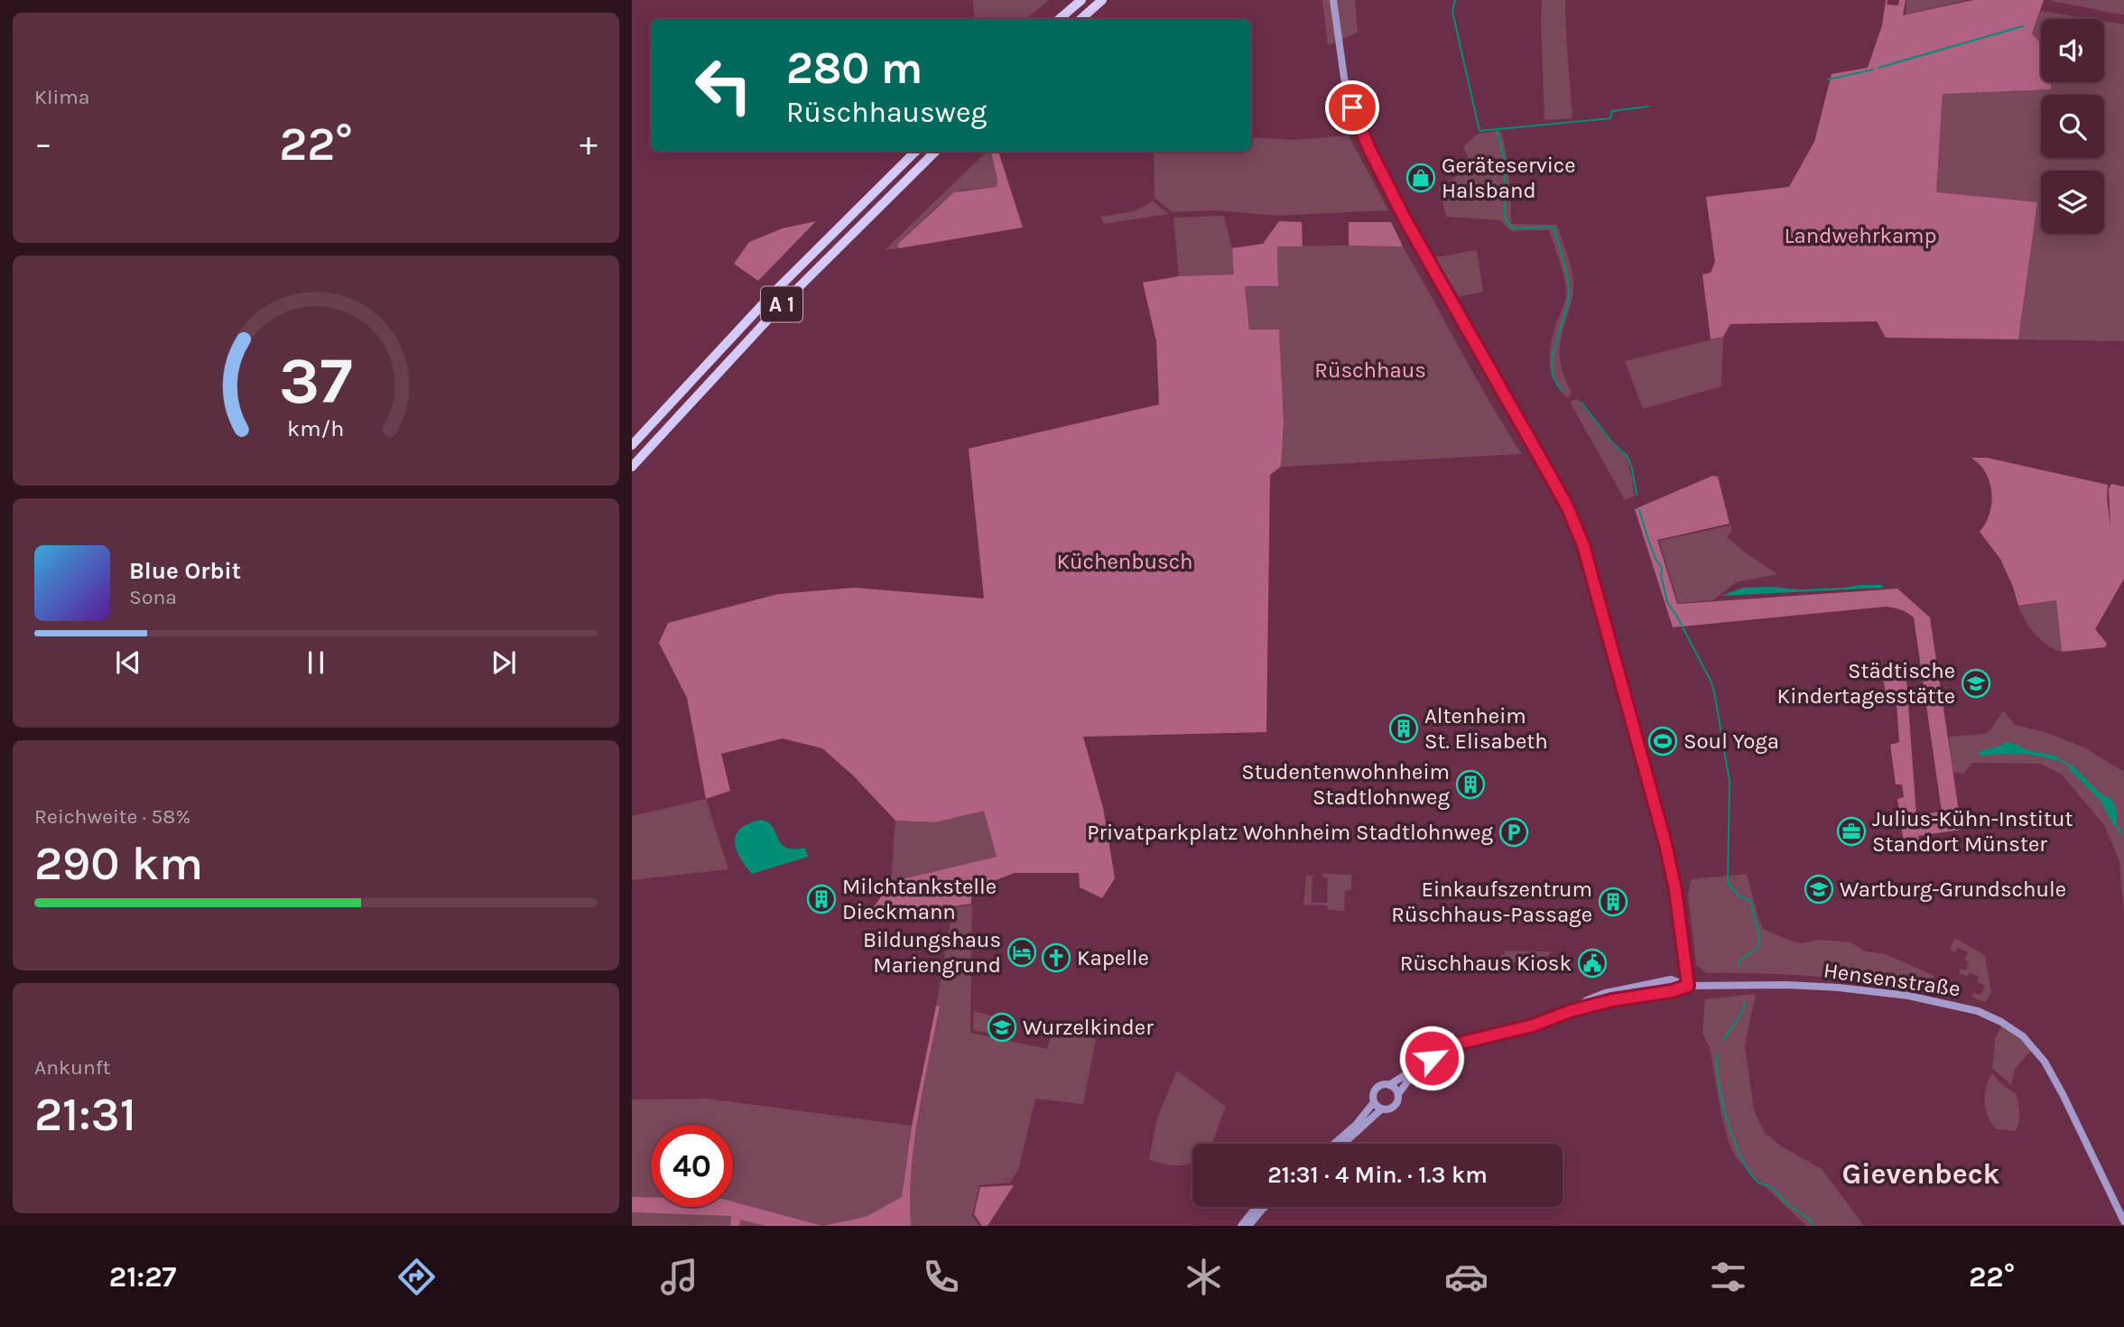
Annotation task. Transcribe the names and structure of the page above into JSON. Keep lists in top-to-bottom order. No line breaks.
{"streets":{"highway":["A 1"],"main road":["Hensenstraße"]},"districts":["Gievenbeck"],"parks":["Landwehrkamp","Rüschhaus","Küchenbusch"],"places":{"shop":["Geräteservice Halsband"],"school or university":["Städtische Kindertagesstätte","Wartburg-Grundschule","Wurzelkinder"],"building":["Altenheim St. Elisabeth","Studentenwohnheim Stadtlohnweg","Milchtankstelle Dieckmann","Einkaufszentrum Rüschhaus-Passage"],"sports":["Soul Yoga"],"office":["Julius-Kühn-Institut Standort Münster"],"parking":["Privatparkplatz Wohnheim Stadtlohnweg"],"hotel":["Bildungshaus Mariengrund"],"church":["Kapelle"],"public building":["Rüschhaus Kiosk"]},"page":{"tile":["Klima",["Reichweite · 58%","290 km"],["Ankunft","21:31"]],"turn":["280 m","Rüschhausweg"],"heat":["−","22°","+"],"song":["Blue Orbit","Sona"],"limit":"40","trip":"21:31 · 4 Min. · 1.3 km","tabs":["21:27","22°"],"gauge":["37","km/h"]}}
